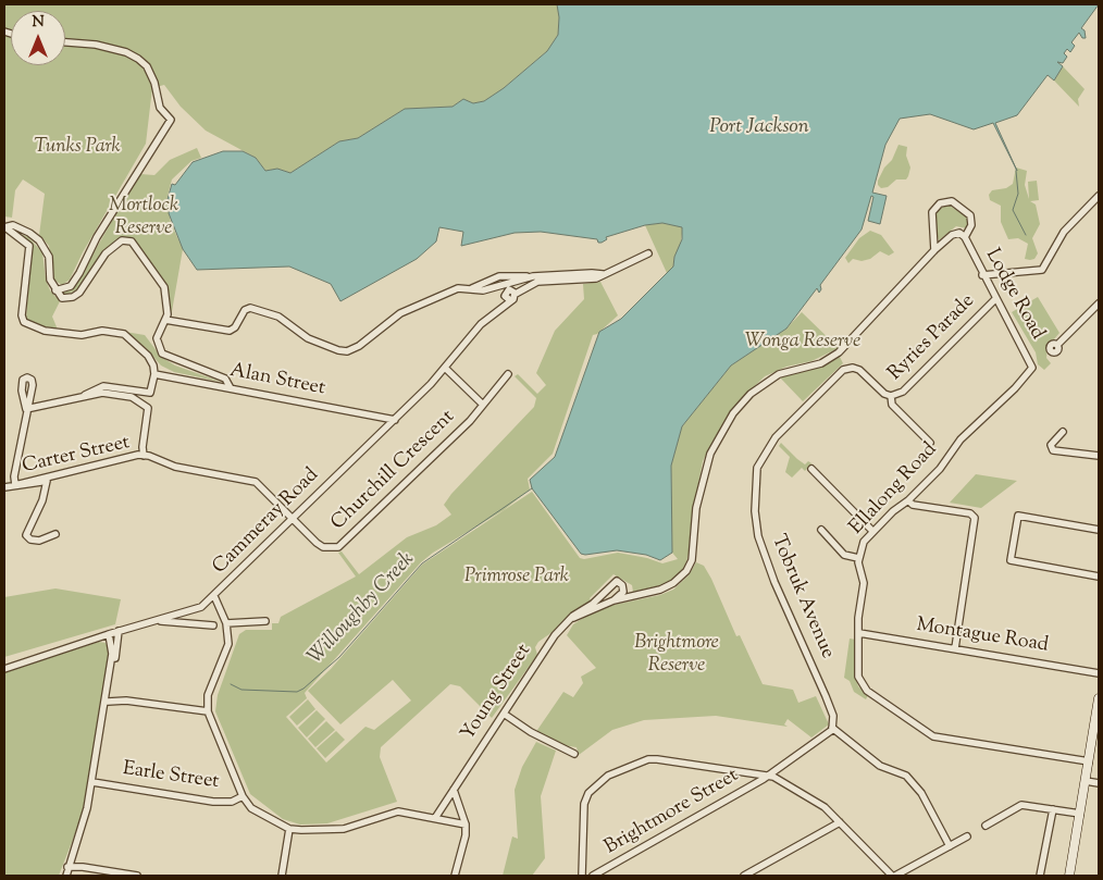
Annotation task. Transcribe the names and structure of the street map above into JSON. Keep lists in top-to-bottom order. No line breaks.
{"streets":{"street":["Lodge Road","Ryries Parade","Alan Street","Carter Street","Churchill Crescent","Ellalong Road","Cammeray Road","Tobruk Avenue","Montague Road","Young Street","Earle Street","Brightmore Street"]},"crossings":[["Lodge Road","Ryries Parade"],["Lodge Road","Ellalong Road"],["Ryries Parade","Tobruk Avenue"],["Alan Street","Cammeray Road"],["Carter Street","Churchill Crescent"],["Carter Street","Cammeray Road"],["Churchill Crescent","Cammeray Road"],["Ellalong Road","Montague Road"],["Tobruk Avenue","Brightmore Street"]],"water":["Port Jackson","Willoughby Creek"],"parks":["Tunks Park","Mortlock Reserve","Wonga Reserve","Primrose Park","Brightmore Reserve"],"north":"top"}
